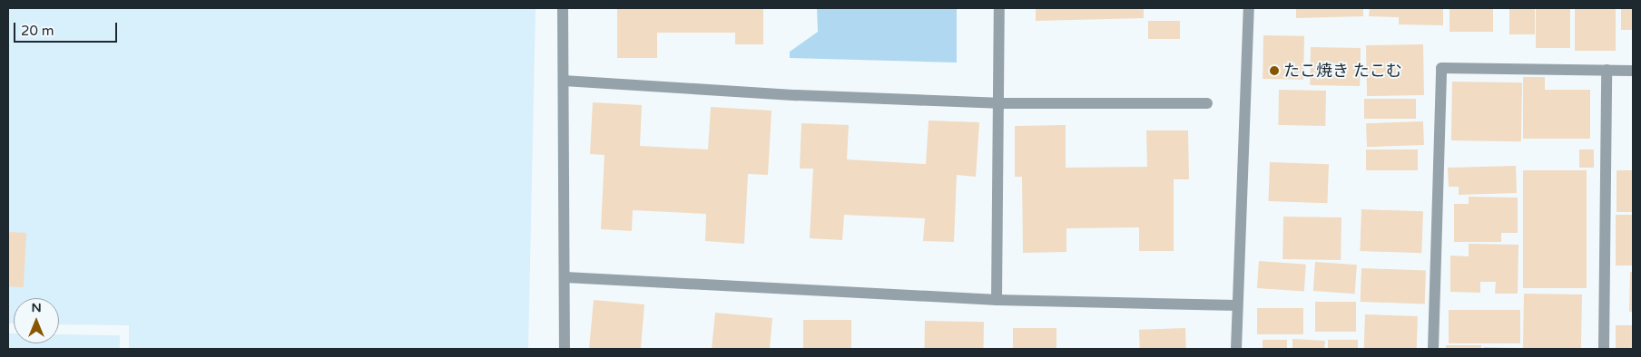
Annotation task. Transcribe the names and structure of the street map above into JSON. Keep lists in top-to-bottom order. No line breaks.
{"places":["たこ焼き たこむ"],"scale_bar":"20 m","north":"top"}
